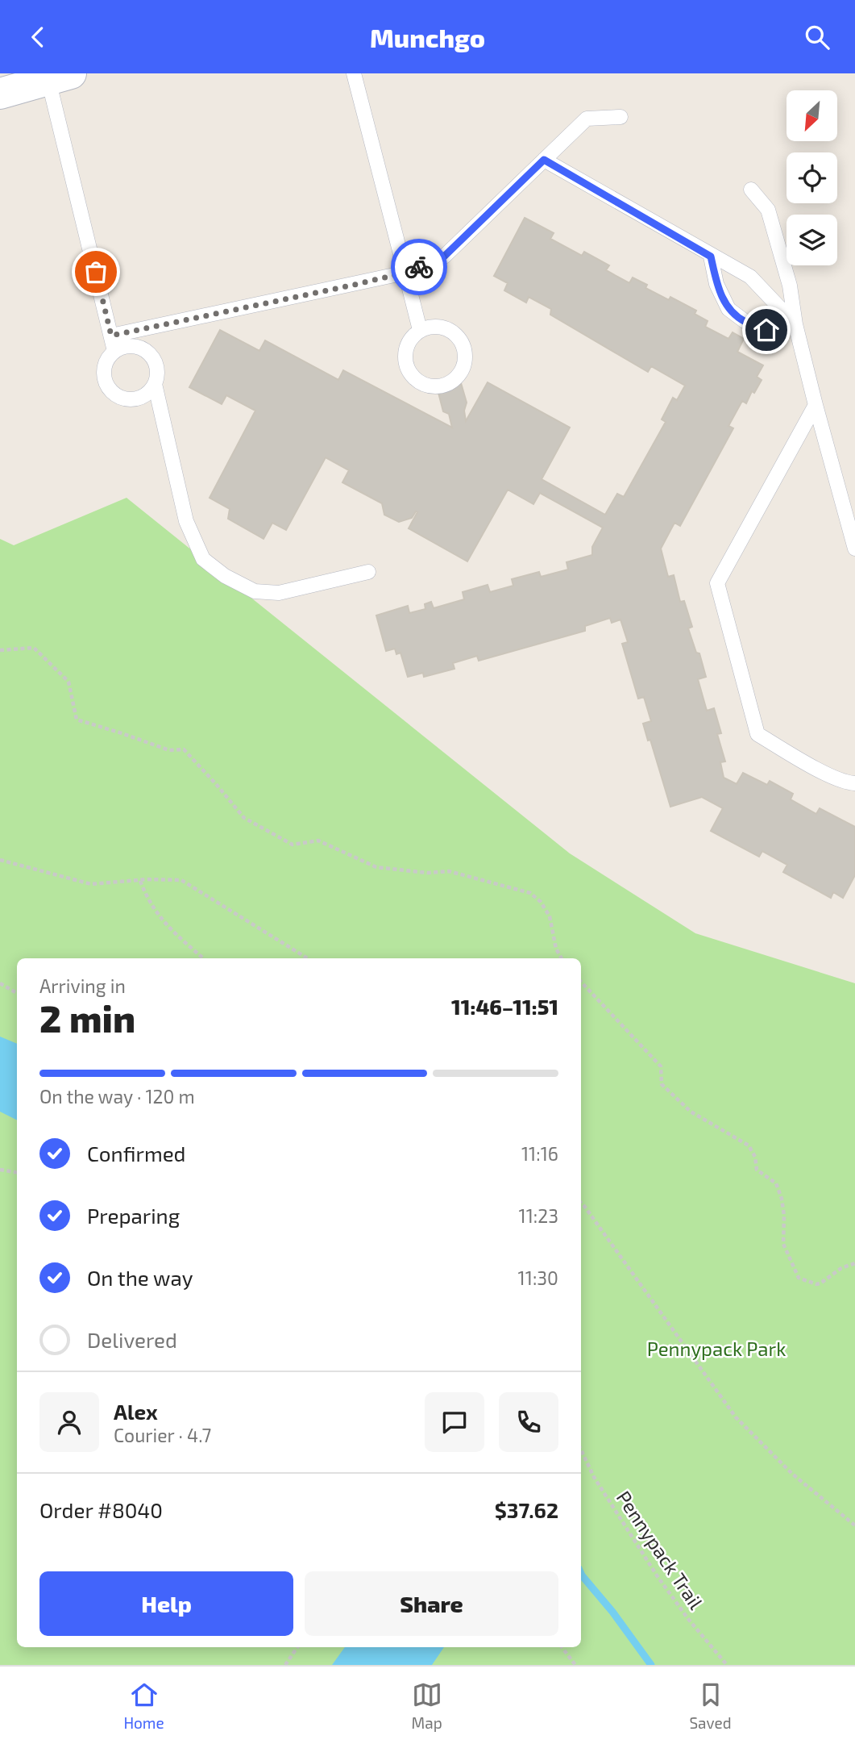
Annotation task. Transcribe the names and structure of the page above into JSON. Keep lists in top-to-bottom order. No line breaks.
{"streets":{"path":["Pennypack Trail"]},"parks":["Pennypack Park"],"north":"bottom left","page":{"header":"Munchgo","heading":["2 min","Arriving in","11:46–11:51"],"panel":["Alex","Courier · 4.7","Order #8040","$37.62"],"bar":"On the way · 120 m","list":[["Confirmed","11:16"],["Preparing","11:23"],["On the way","11:30"],"Delivered"],"buttons":["Help","Share"],"tabs":["Home","Map","Saved"]}}
